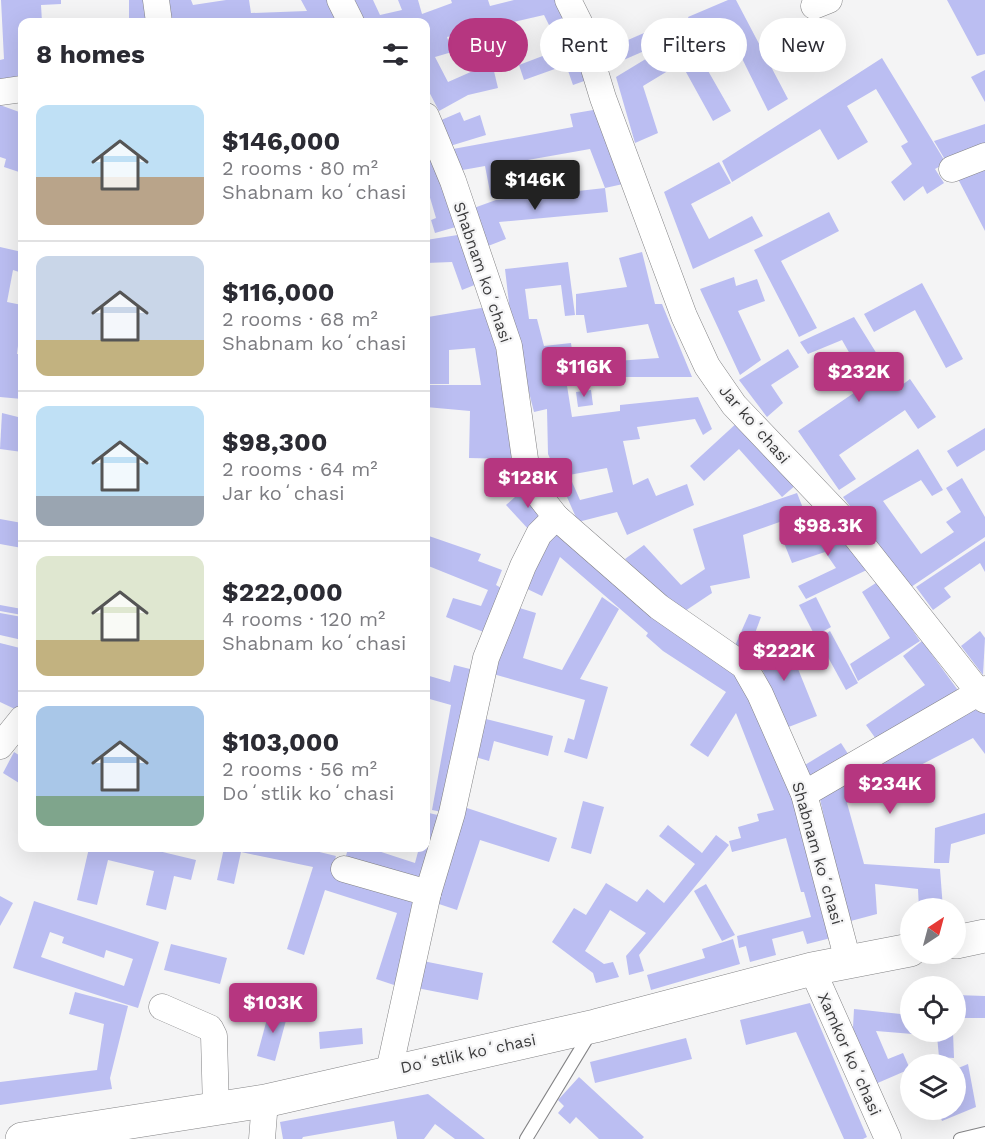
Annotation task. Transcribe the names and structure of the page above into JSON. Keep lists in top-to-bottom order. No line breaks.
{"streets":{"street":["Shabnam koʻchasi","Jar koʻchasi","Doʻstlik koʻchasi","Xamkor koʻchasi"]},"crossings":[["Shabnam koʻchasi","Doʻstlik koʻchasi"],["Doʻstlik koʻchasi","Xamkor koʻchasi"]],"north":"top right","page":{"chip":["Buy","Rent","Filters","New"],"heading":"8 homes","list":[{"name":"$146,000","note":"2 rooms · 80 m² · Shabnam koʻchasi"},{"name":"$116,000","note":"2 rooms · 68 m² · Shabnam koʻchasi"},{"name":"$98,300","note":"2 rooms · 64 m² · Jar koʻchasi"},{"name":"$222,000","note":"4 rooms · 120 m² · Shabnam koʻchasi"},{"name":"$103,000","note":"2 rooms · 56 m² · Doʻstlik koʻchasi"}],"price":["$146K","$116K","$232K","$128K","$98.3K","$222K","$234K","$103K"]}}
